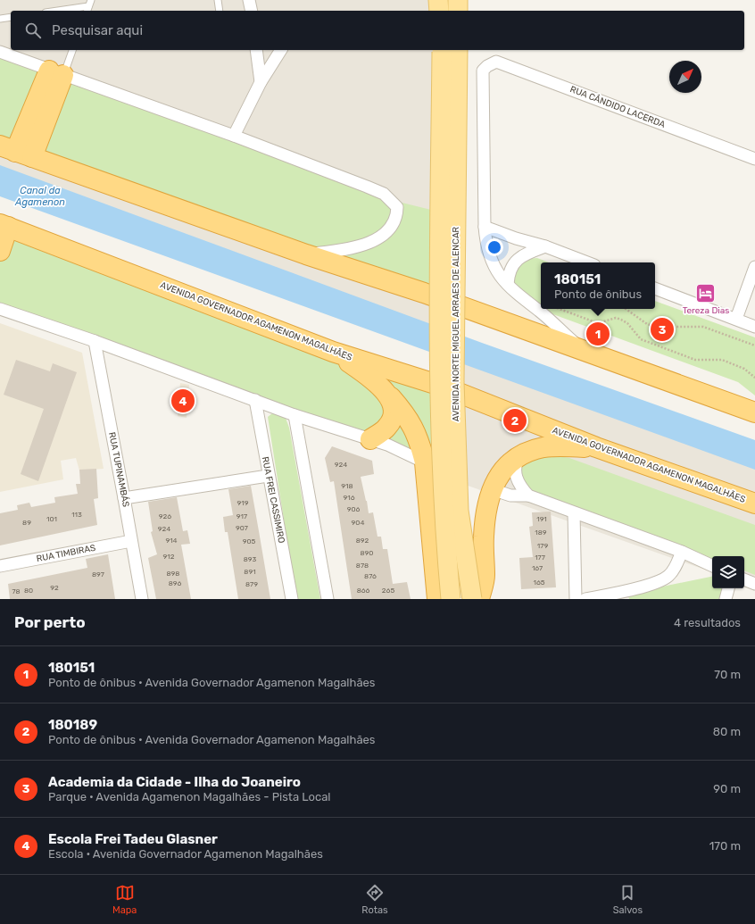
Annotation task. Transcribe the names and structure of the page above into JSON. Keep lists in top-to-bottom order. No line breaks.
{"streets":{"highway":["AVENIDA GOVERNADOR AGAMENON MAGALHÃES"],"main road":["AVENIDA NORTE MIGUEL ARRAES DE ALENCAR"],"street":["RUA CÂNDIDO LACERDA","RUA TUPINAMBÁS","RUA FREI CASSIMIRO","RUA TIMBIRAS"]},"crossings":[["RUA TUPINAMBÁS","RUA TIMBIRAS"]],"water":["Canal da Agamenon"],"places":{"hotel":["Tereza Dias"]},"house_numbers":["924","918","916","919","906","113","926","917","101","191","89","904","907","924","189","914","892","905","179","890","912","177","893","878","167","891","898","897","876","165","896","879","92","80","866","265","78"],"north":"top right","page":{"search":"Pesquisar aqui","popup":["180151","Ponto de ônibus"],"pins":["3","1","4","2"],"heading":["Por perto","4 resultados"],"list":[{"mark":"1","name":"180151","note":"Ponto de ônibus · Avenida Governador Agamenon Magalhães","value":"70 m"},{"mark":"2","name":"180189","note":"Ponto de ônibus · Avenida Governador Agamenon Magalhães","value":"80 m"},{"mark":"3","name":"Academia da Cidade - Ilha do Joaneiro","note":"Parque · Avenida Agamenon Magalhães - Pista Local","value":"90 m"},{"mark":"4","name":"Escola Frei Tadeu Glasner","note":"Escola · Avenida Governador Agamenon Magalhães","value":"170 m"}],"nav":["Mapa","Rotas","Salvos"]}}
